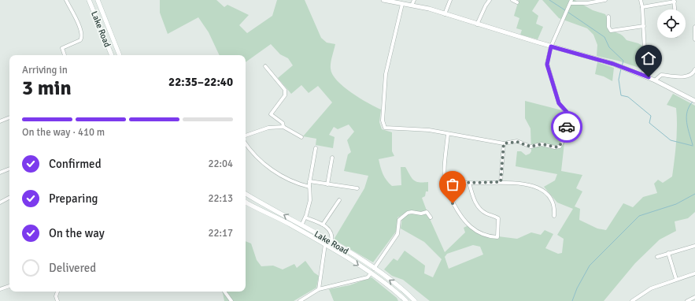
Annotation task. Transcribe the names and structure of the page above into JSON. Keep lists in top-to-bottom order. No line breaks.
{"streets":{"main road":["Lake Road"]},"page":{"heading":["3 min","Arriving in","22:35–22:40"],"bar":"On the way · 410 m","list":[["Confirmed","22:04"],["Preparing","22:13"],["On the way","22:17"],"Delivered"]}}
